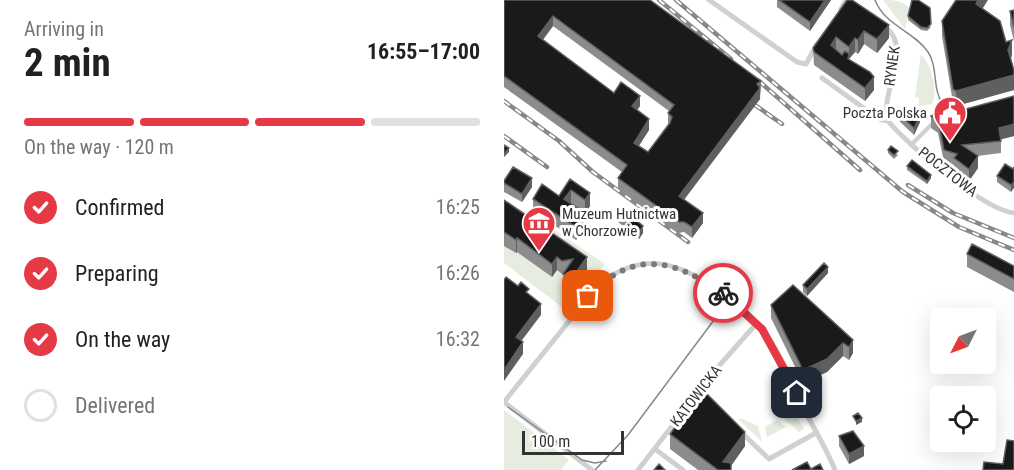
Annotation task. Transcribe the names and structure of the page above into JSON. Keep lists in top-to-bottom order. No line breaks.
{"streets":{"street":["RYNEK","POCZTOWA","KATOWICKA"]},"crossings":[["RYNEK","POCZTOWA"]],"places":{"public building":["Poczta Polska"],"museum":["Muzeum Hutnictwa w Chorzowie"]},"scale_bar":"100 m","north":"bottom left","page":{"heading":["2 min","Arriving in","16:55–17:00"],"bar":"On the way · 120 m","list":[["Confirmed","16:25"],["Preparing","16:26"],["On the way","16:32"],"Delivered"],"scale":"100 m"}}
